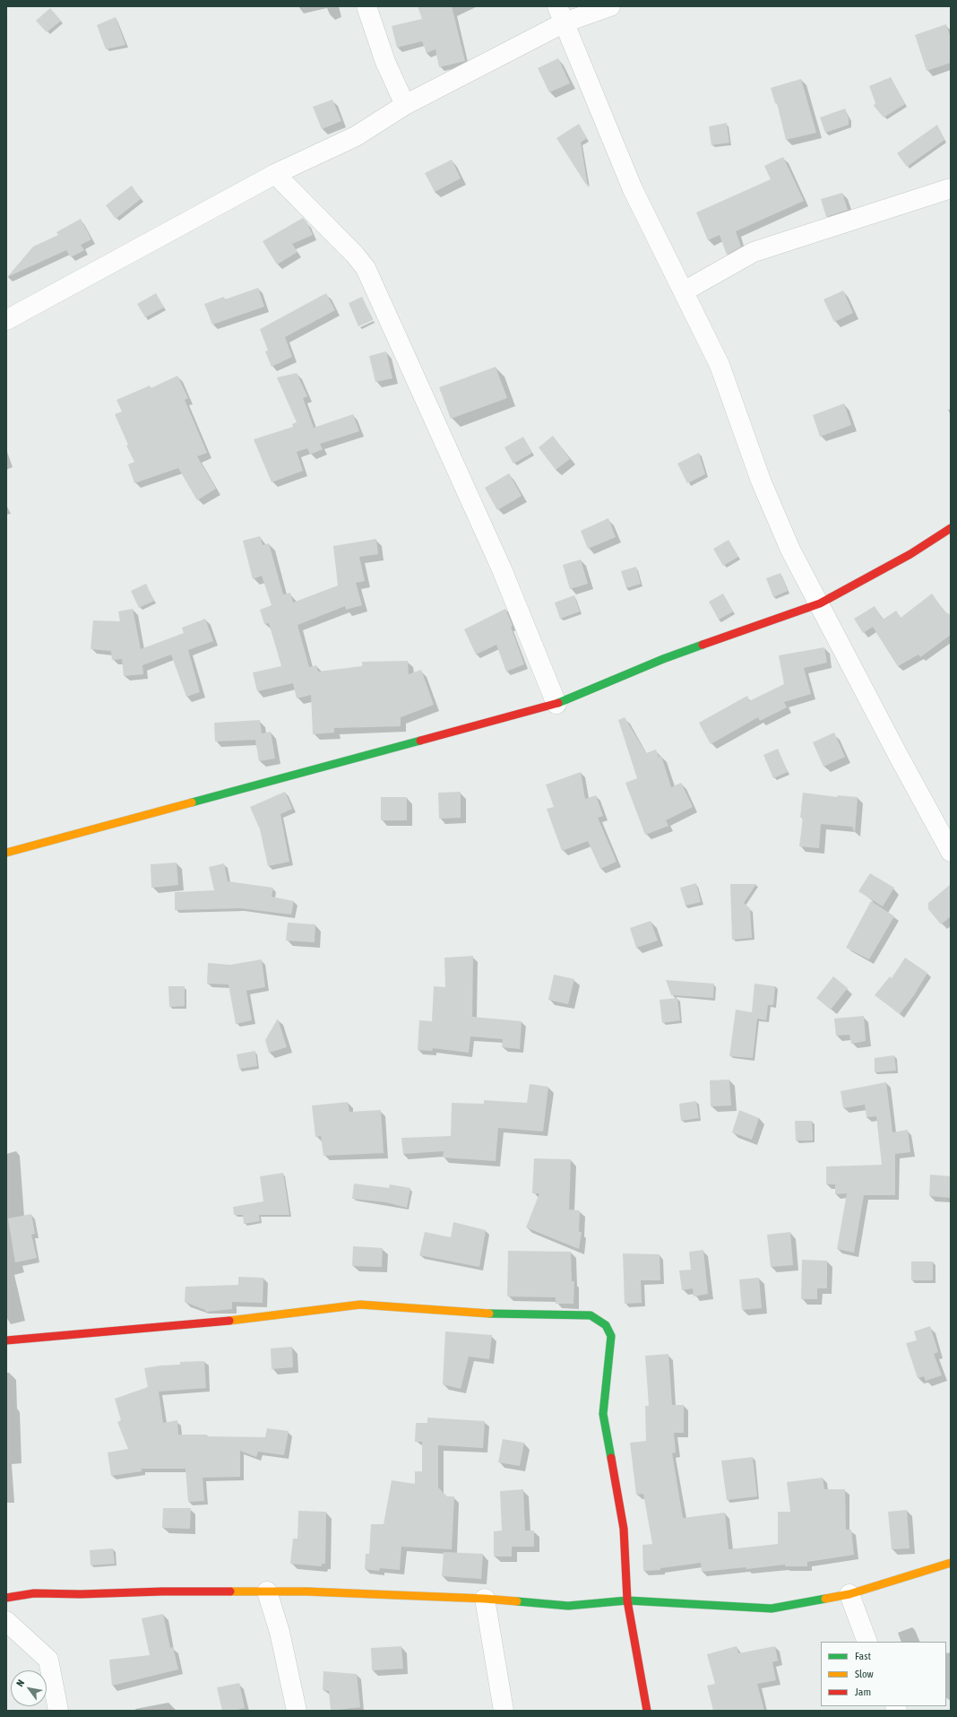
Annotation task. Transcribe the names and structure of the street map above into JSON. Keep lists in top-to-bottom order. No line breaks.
{"legend":["Fast","Slow","Jam"],"north":"top left"}
